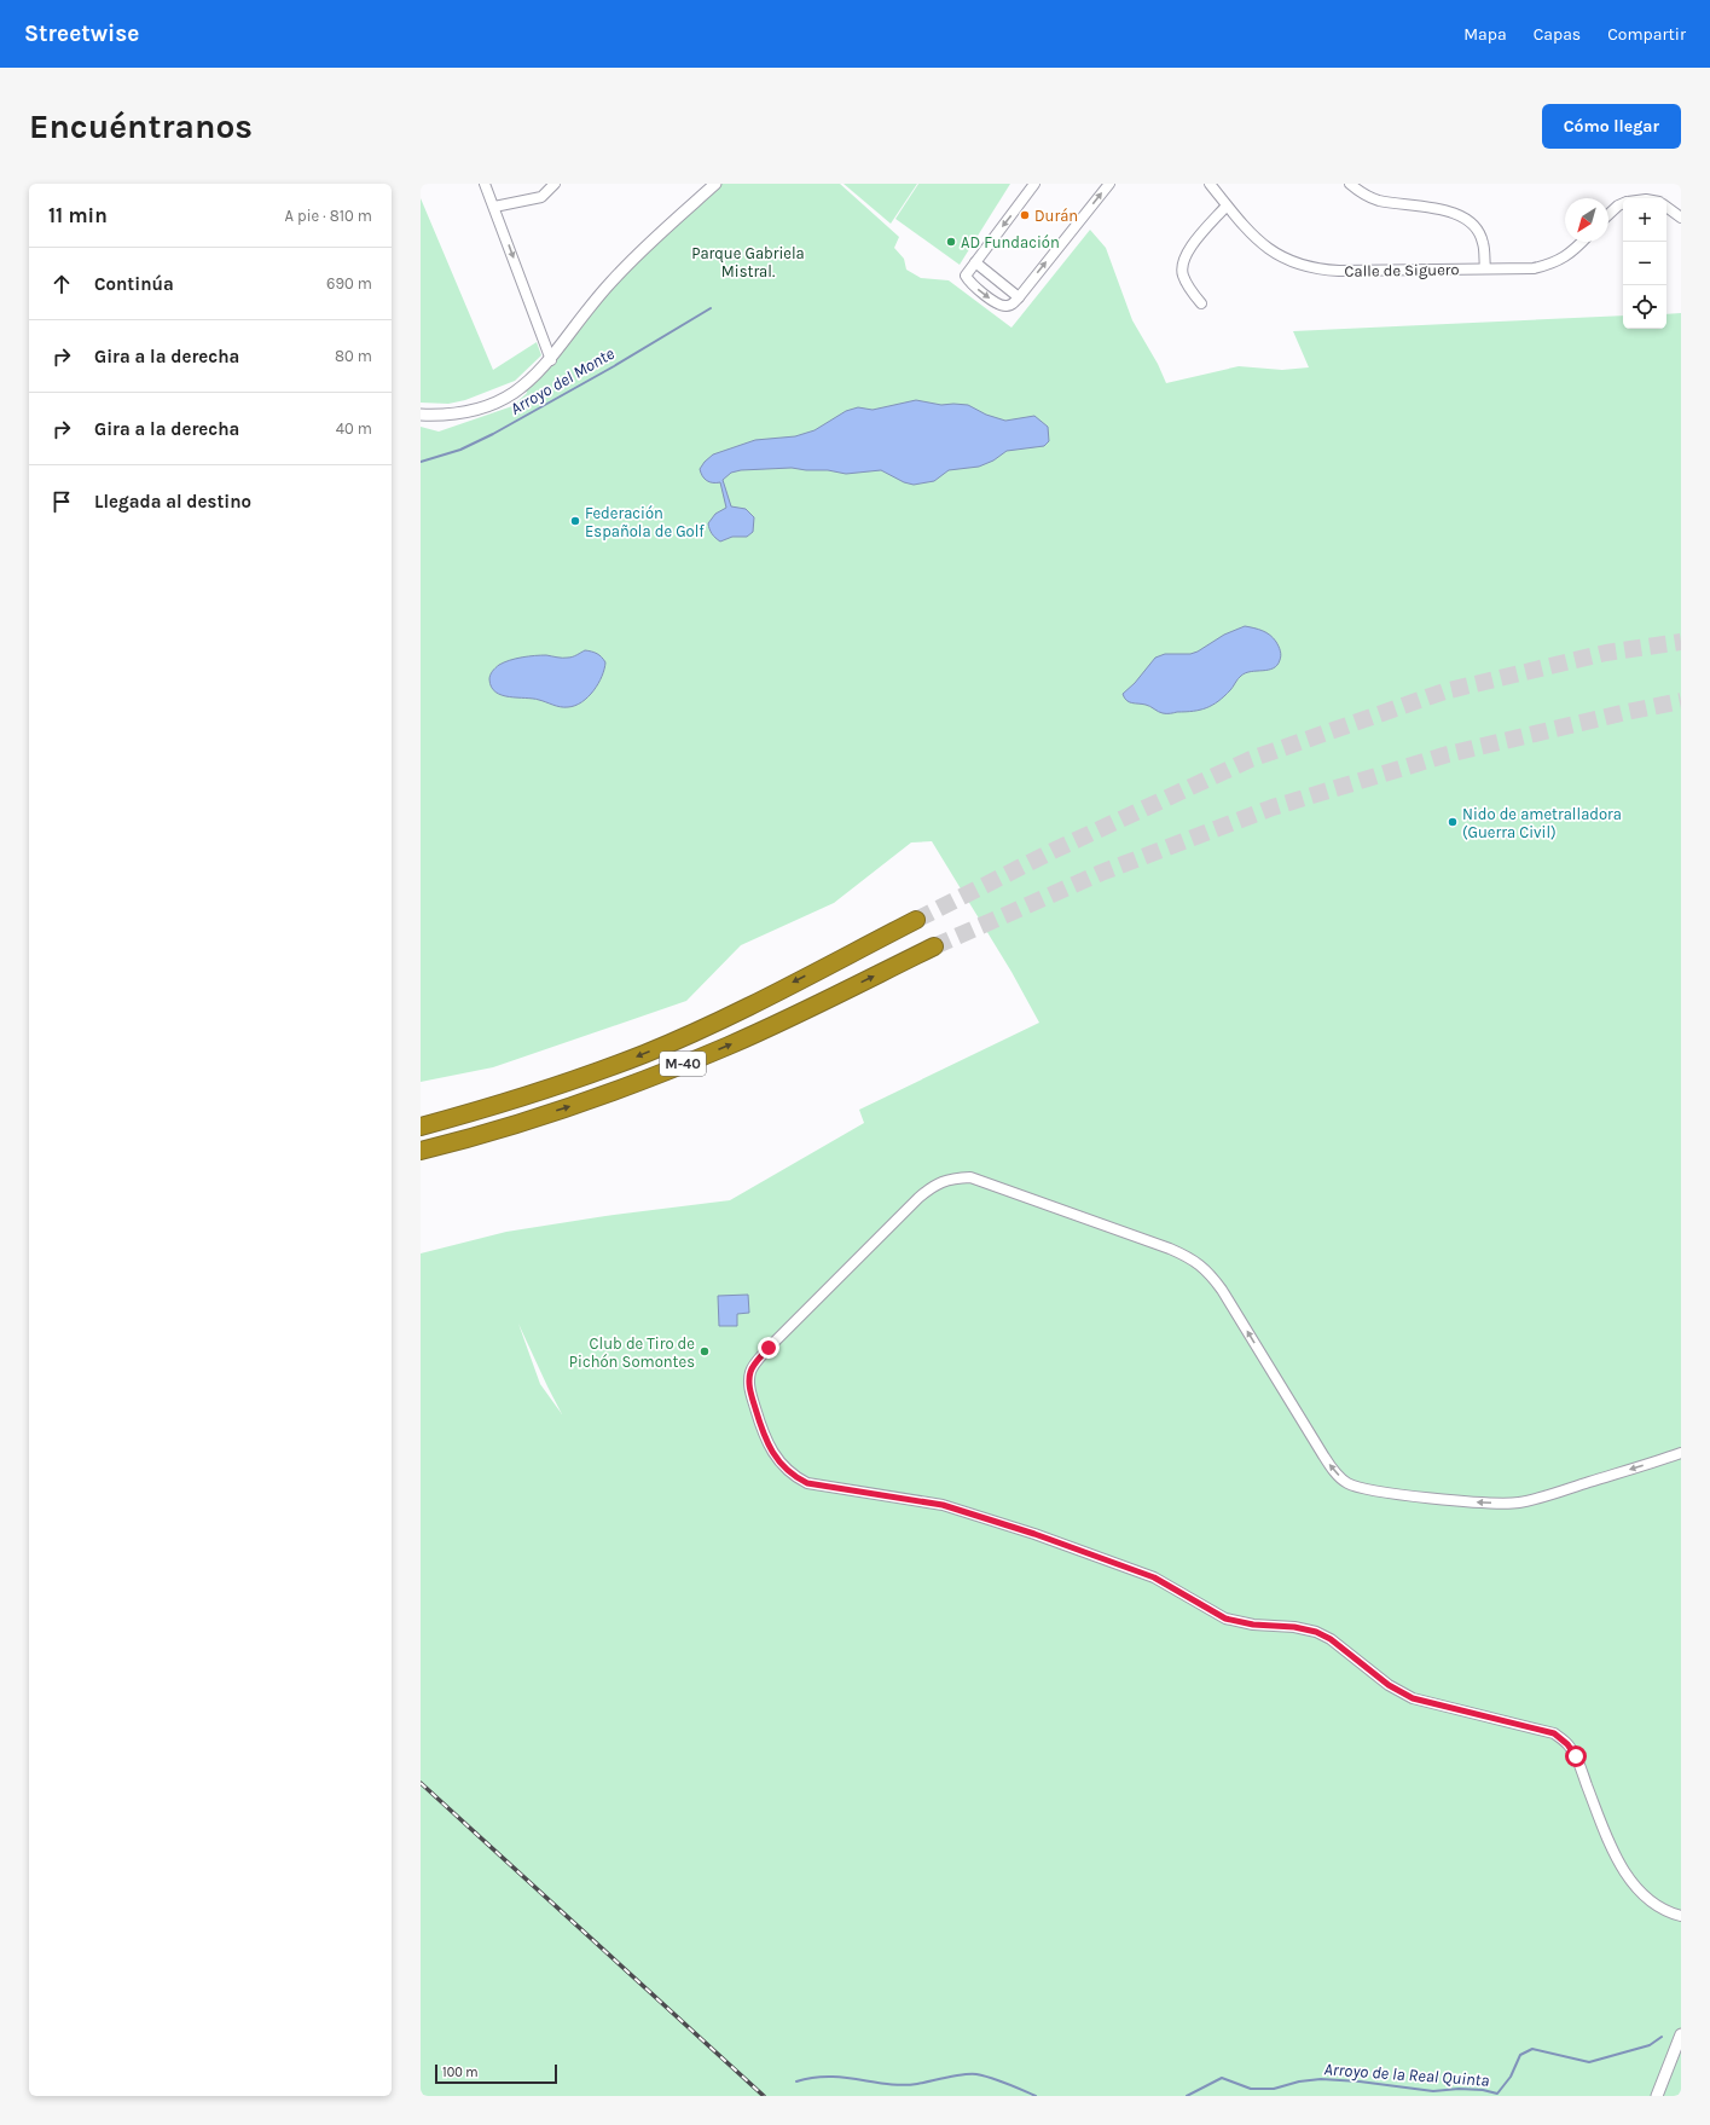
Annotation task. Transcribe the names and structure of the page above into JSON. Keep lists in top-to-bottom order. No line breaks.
{"streets":{"highway":["M-40"],"street":["Calle de Siguero"]},"water":["Arroyo del Monte","Arroyo de la Real Quinta"],"parks":["Parque Gabriela Mistral."],"places":["Durán","AD Fundación","Federación Española de Golf","Nido de ametralladora (Guerra Civil)","Club de Tiro de Pichón Somontes"],"scale_bar":"100 m","north":"bottom left","page":{"header":"Streetwise","nav":["Mapa","Capas","Compartir"],"buttons":"Cómo llegar","title":"Encuéntranos","heading":["11 min","A pie · 810 m"],"map_buttons":["+","−"],"list":[["Continúa","690 m"],["Gira a la derecha","80 m"],["Gira a la derecha","40 m"],"Llegada al destino"],"scale":"100 m"}}
